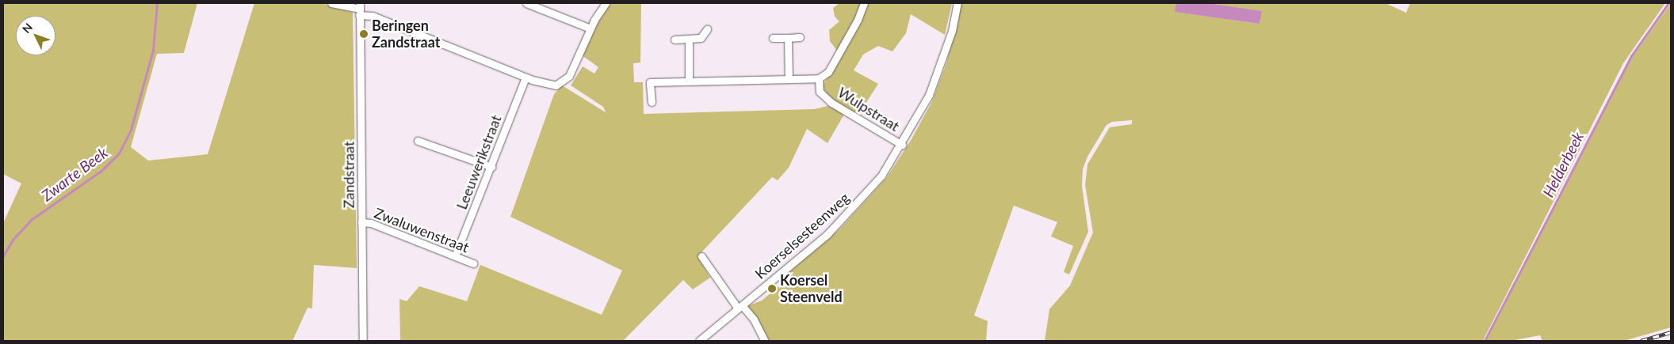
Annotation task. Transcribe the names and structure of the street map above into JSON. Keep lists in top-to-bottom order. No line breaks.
{"streets":{"street":["Wulpstraat","Leeuwerikstraat","Zandstraat","Zwaluwenstraat","Koerselsesteenweg"]},"crossings":[["Wulpstraat","Koerselsesteenweg"],["Leeuwerikstraat","Zwaluwenstraat"],["Zandstraat","Zwaluwenstraat"]],"water":["Helderbeek","Zwarte Beek"],"places":["Beringen Zandstraat","Koersel Steenveld"],"north":"top left"}
